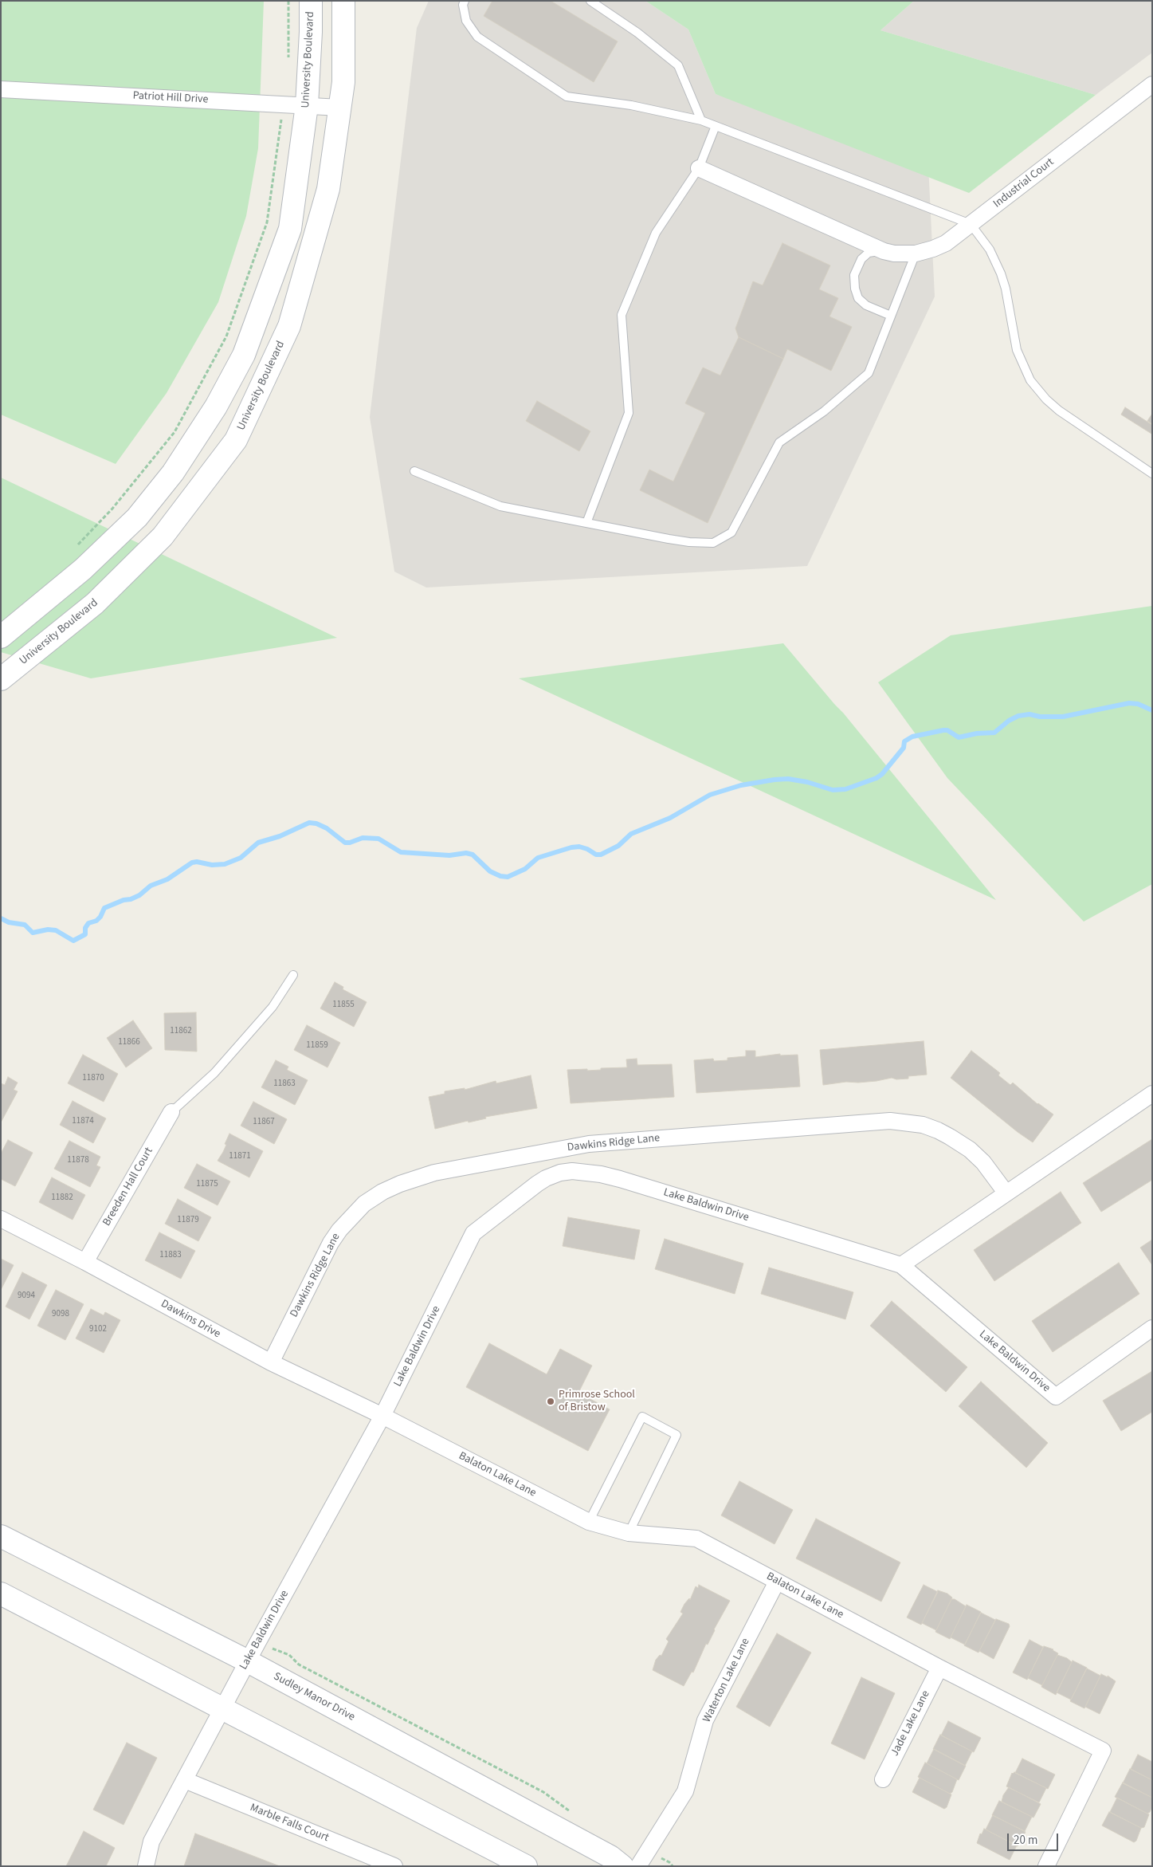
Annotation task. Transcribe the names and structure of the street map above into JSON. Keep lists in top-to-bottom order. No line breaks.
{"streets":{"main road":["University Boulevard","Sudley Manor Drive"],"street":["Patriot Hill Drive","Industrial Court","Dawkins Ridge Lane","Breeden Hall Court","Lake Baldwin Drive","Dawkins Drive","Balaton Lake Lane","Waterton Lake Lane","Jade Lake Lane","Marble Falls Court"]},"crossings":[["University Boulevard","Patriot Hill Drive"],["Dawkins Ridge Lane","Dawkins Drive"],["Breeden Hall Court","Dawkins Drive"],["Lake Baldwin Drive","Dawkins Drive"],["Lake Baldwin Drive","Balaton Lake Lane"],["Lake Baldwin Drive","Sudley Manor Drive"],["Lake Baldwin Drive","Marble Falls Court"],["Dawkins Drive","Balaton Lake Lane"],["Balaton Lake Lane","Waterton Lake Lane"],["Balaton Lake Lane","Jade Lake Lane"]],"places":["Primrose School of Bristow"],"house_numbers":["11855","11862","11866","11859","11870","11863","11874","11867","11871","11878","11875","11882","11879","11883","9094","9098","9102"],"scale_bar":"20 m"}
